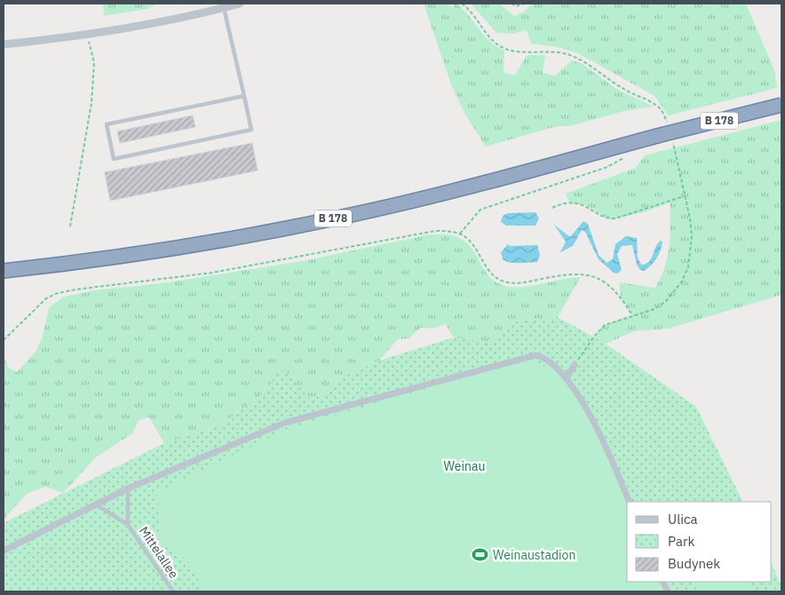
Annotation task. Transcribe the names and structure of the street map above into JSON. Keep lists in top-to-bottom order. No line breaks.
{"streets":{"highway":["B 178"],"lane":["Mittelallee"]},"parks":["Weinau"],"places":{"sports":["Weinaustadion"]},"legend":["Ulica","Park","Budynek"]}
